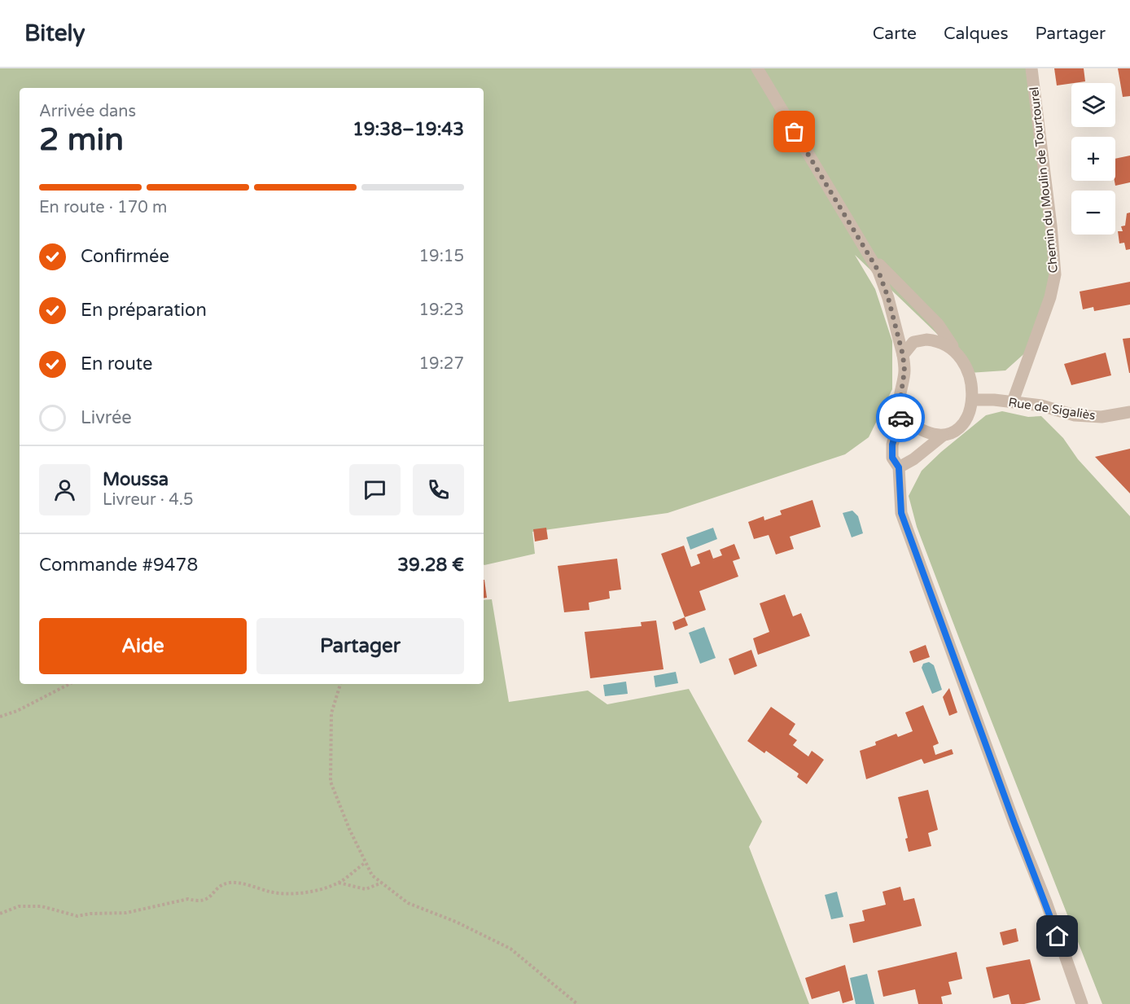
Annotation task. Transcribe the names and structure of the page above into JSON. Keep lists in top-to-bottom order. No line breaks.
{"streets":{"street":["Chemin du Moulin de Tourtourel","Rue de Sigaliès"]},"crossings":[["Chemin du Moulin de Tourtourel","Rue de Sigaliès"]],"page":{"header":"Bitely","nav":["Carte","Calques","Partager"],"map_buttons":["+","−"],"heading":["2 min","Arrivée dans","19:38–19:43"],"panel":["Moussa","Livreur · 4.5","Commande #9478","39.28 €"],"bar":"En route · 170 m","list":[["Confirmée","19:15"],["En préparation","19:23"],["En route","19:27"],"Livrée"],"buttons":["Aide","Partager"]}}
